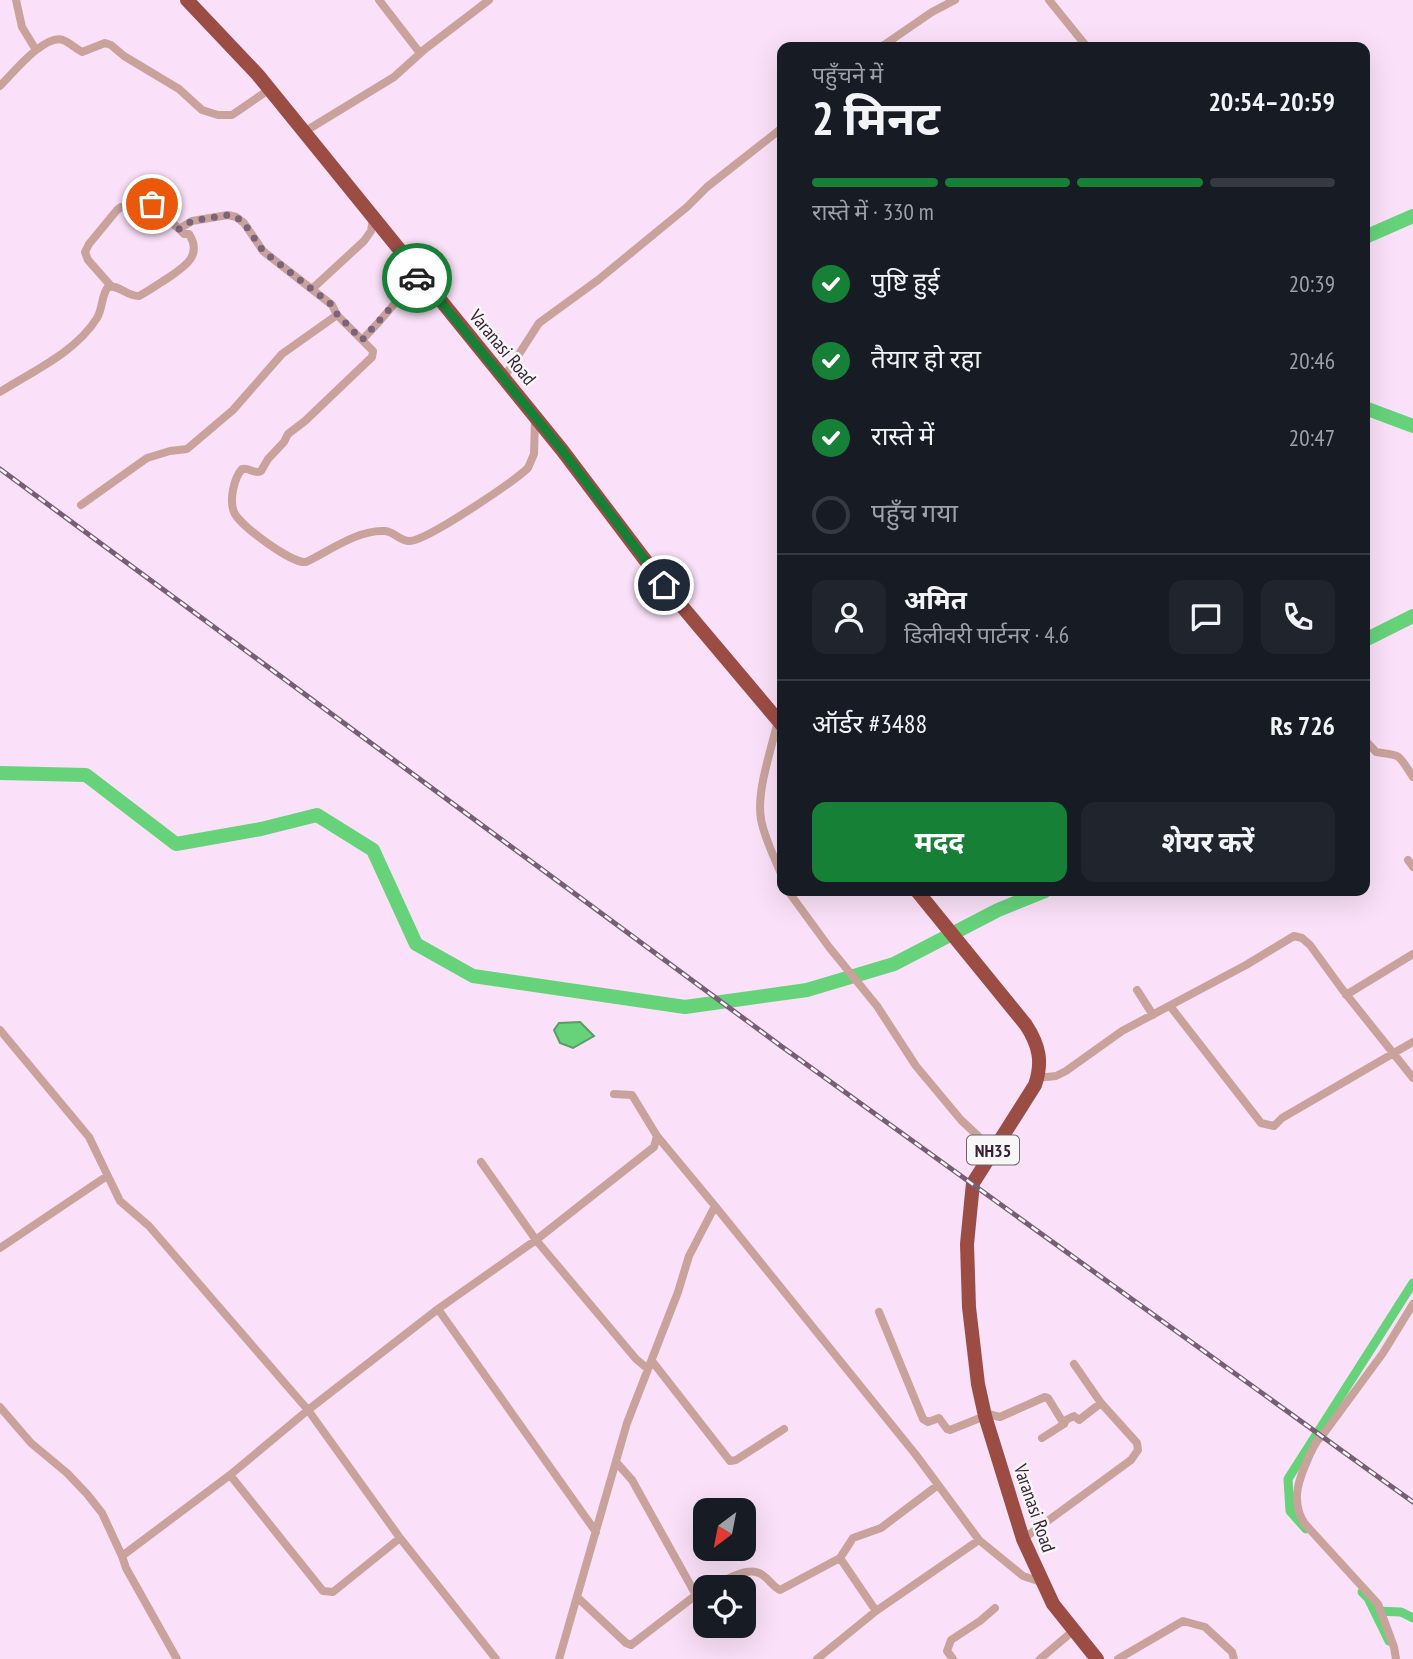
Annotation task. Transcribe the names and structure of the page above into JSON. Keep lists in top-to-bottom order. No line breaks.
{"streets":{"highway":["Varanasi Road","NH35"]},"crossings":[["Varanasi Road","NH35"]],"north":"bottom left","page":{"heading":["2 मिनट","पहुँचने में","20:54–20:59"],"panel":["अमित","डिलीवरी पार्टनर · 4.6","ऑर्डर #3488","Rs 726"],"bar":"रास्ते में · 330 m","list":[["पुष्टि हुई","20:39"],["तैयार हो रहा","20:46"],["रास्ते में","20:47"],"पहुँच गया"],"buttons":["मदद","शेयर करें"]}}
